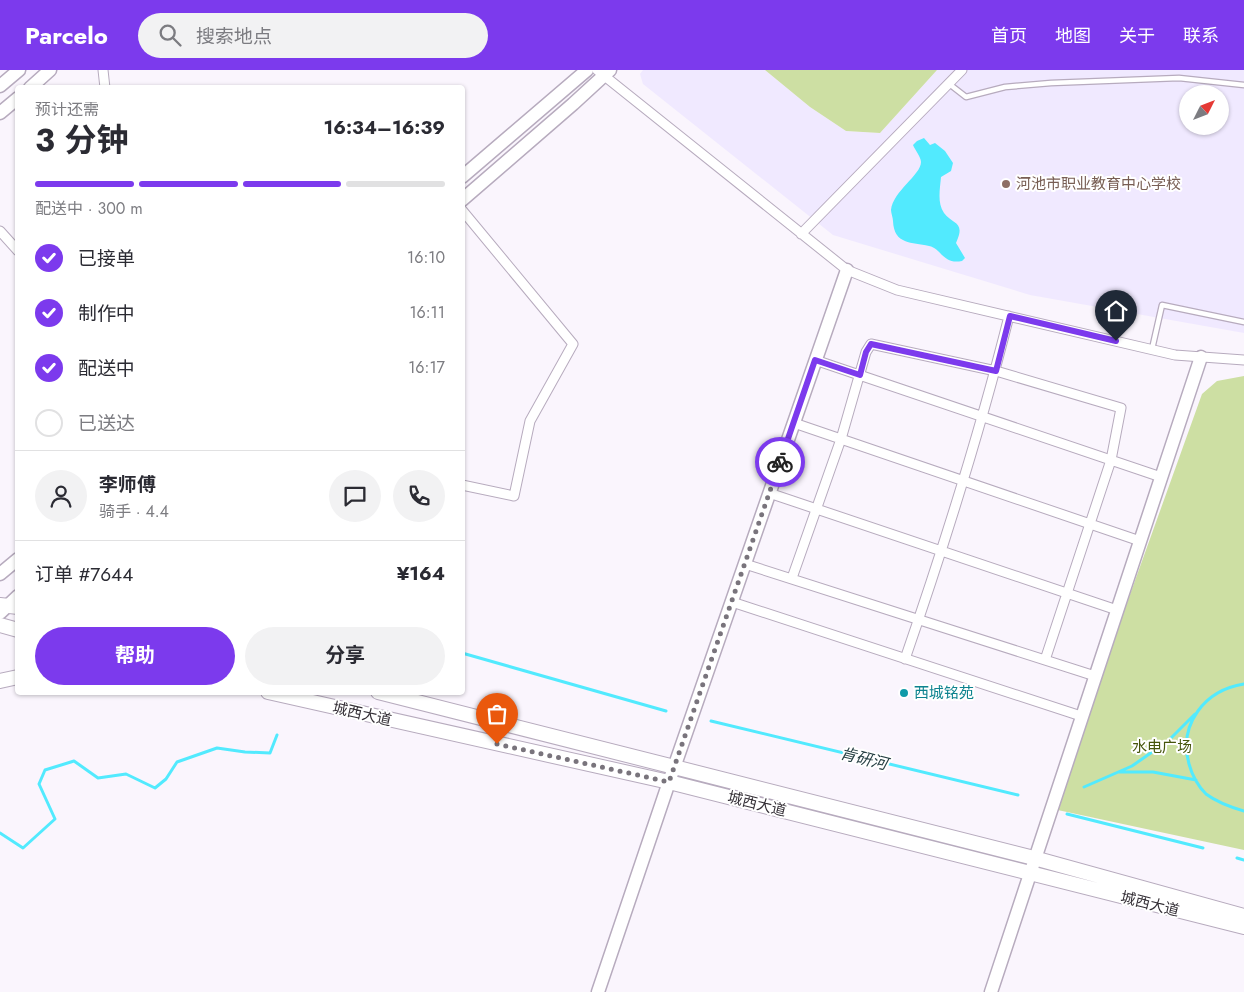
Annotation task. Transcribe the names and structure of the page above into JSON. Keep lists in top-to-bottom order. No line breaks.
{"streets":{"main road":["城西大道"]},"water":["肯研河"],"parks":["水电广场"],"places":["河池市职业教育中心学校","西城铭苑"],"north":"top right","page":{"header":"Parcelo","search":"搜索地点","nav":["首页","地图","关于","联系"],"heading":["3 分钟","预计还需","16:34–16:39"],"panel":["李师傅","骑手 · 4.4","订单 #7644","¥164"],"bar":"配送中 · 300 m","list":[["已接单","16:10"],["制作中","16:11"],["配送中","16:17"],"已送达"],"buttons":["帮助","分享"]}}
